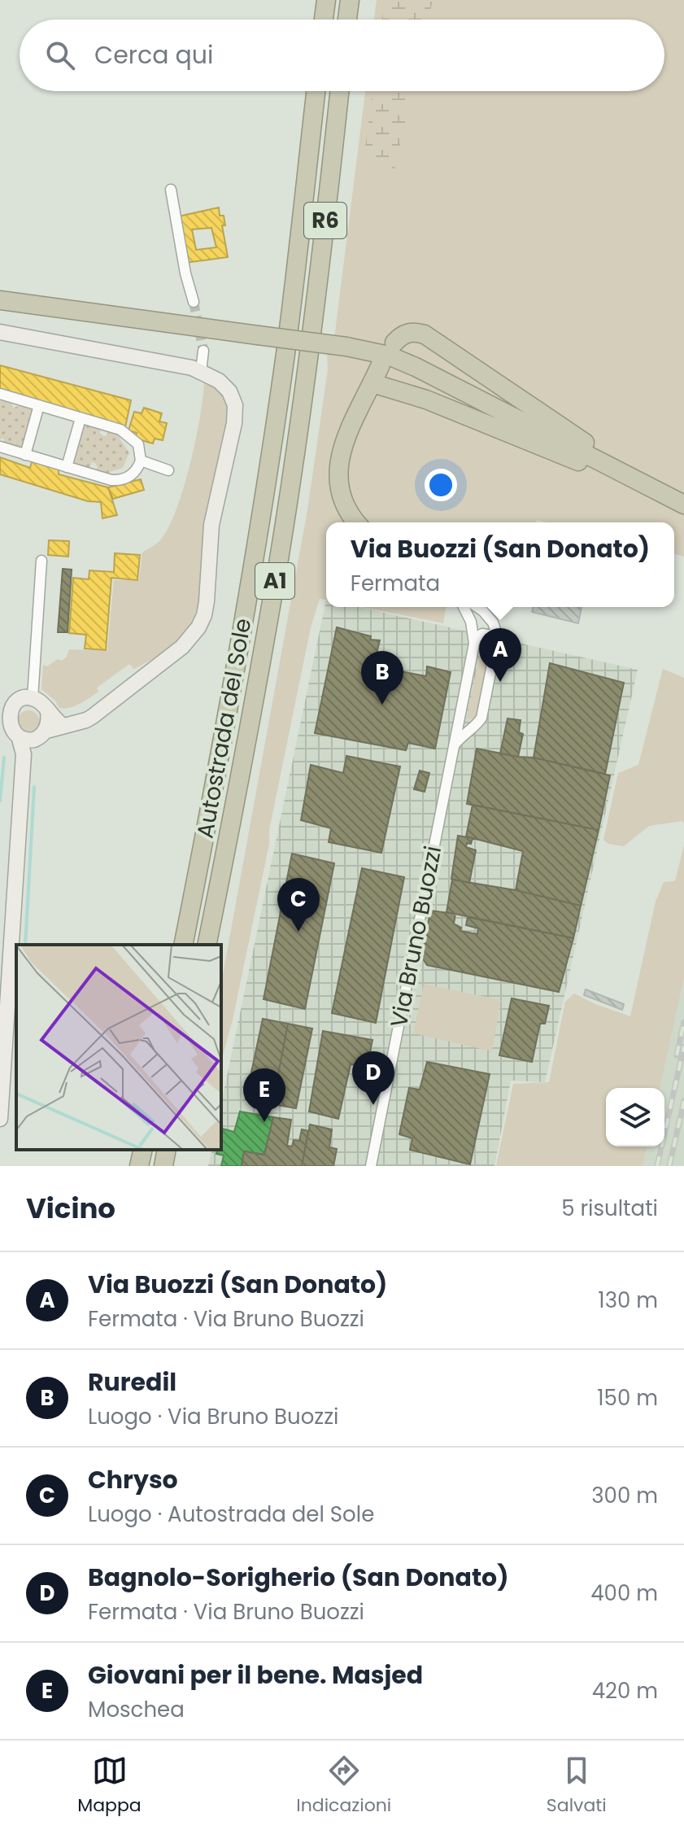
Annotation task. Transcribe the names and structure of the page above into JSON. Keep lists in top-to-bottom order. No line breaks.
{"streets":{"highway":["R6","A1","Autostrada del Sole"],"street":["Via Bruno Buozzi"]},"crossings":[["R6","Autostrada del Sole"]],"page":{"search":"Cerca qui","popup":["Via Buozzi (San Donato)","Fermata"],"pins":["A","B","C","D","E"],"heading":["Vicino","5 risultati"],"list":[{"mark":"A","name":"Via Buozzi (San Donato)","note":"Fermata · Via Bruno Buozzi","value":"130 m"},{"mark":"B","name":"Ruredil","note":"Luogo · Via Bruno Buozzi","value":"150 m"},{"mark":"C","name":"Chryso","note":"Luogo · Autostrada del Sole","value":"300 m"},{"mark":"D","name":"Bagnolo-Sorigherio (San Donato)","note":"Fermata · Via Bruno Buozzi","value":"400 m"},{"mark":"E","name":"Giovani per il bene. Masjed","note":"Moschea","value":"420 m"}],"nav":["Mappa","Indicazioni","Salvati"]}}
